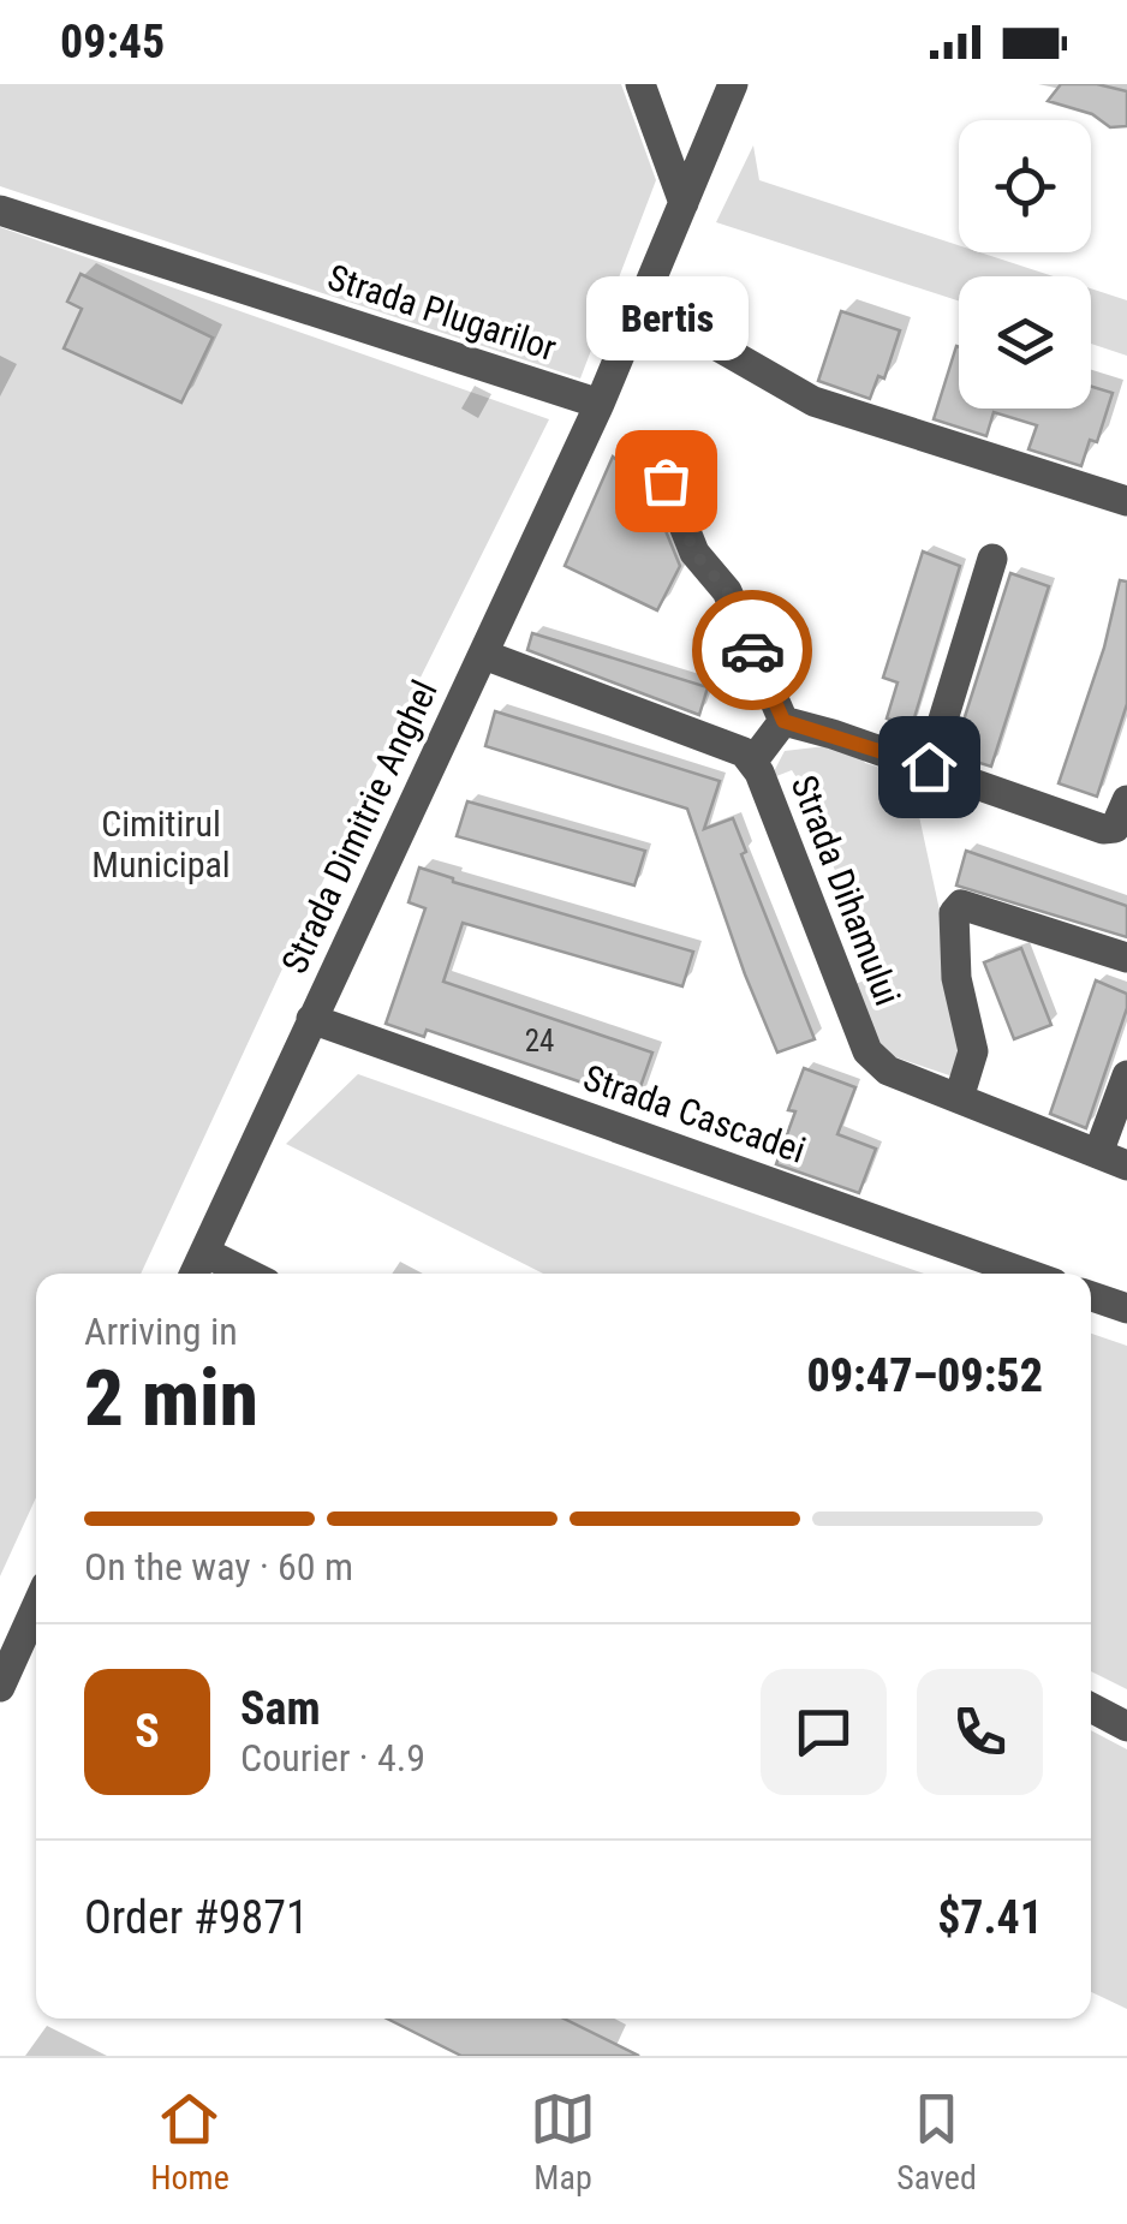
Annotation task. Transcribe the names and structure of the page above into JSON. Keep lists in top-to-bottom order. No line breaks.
{"streets":{"street":["Strada Plugarilor","Strada Dimitrie Anghel","Strada Dihamului","Strada Cascadei"]},"crossings":[["Strada Plugarilor","Strada Dimitrie Anghel"],["Strada Dimitrie Anghel","Strada Dihamului"],["Strada Dimitrie Anghel","Strada Cascadei"]],"parks":["Cimitirul Municipal"],"places":["Bertis"],"house_numbers":["24"],"page":{"status":"09:45","bubble":"Bertis","heading":["2 min","Arriving in","09:47–09:52"],"panel":["Sam","Courier · 4.9","Order #9871","$7.41"],"bar":"On the way · 60 m","round":"S","tabs":["Home","Map","Saved"]}}
